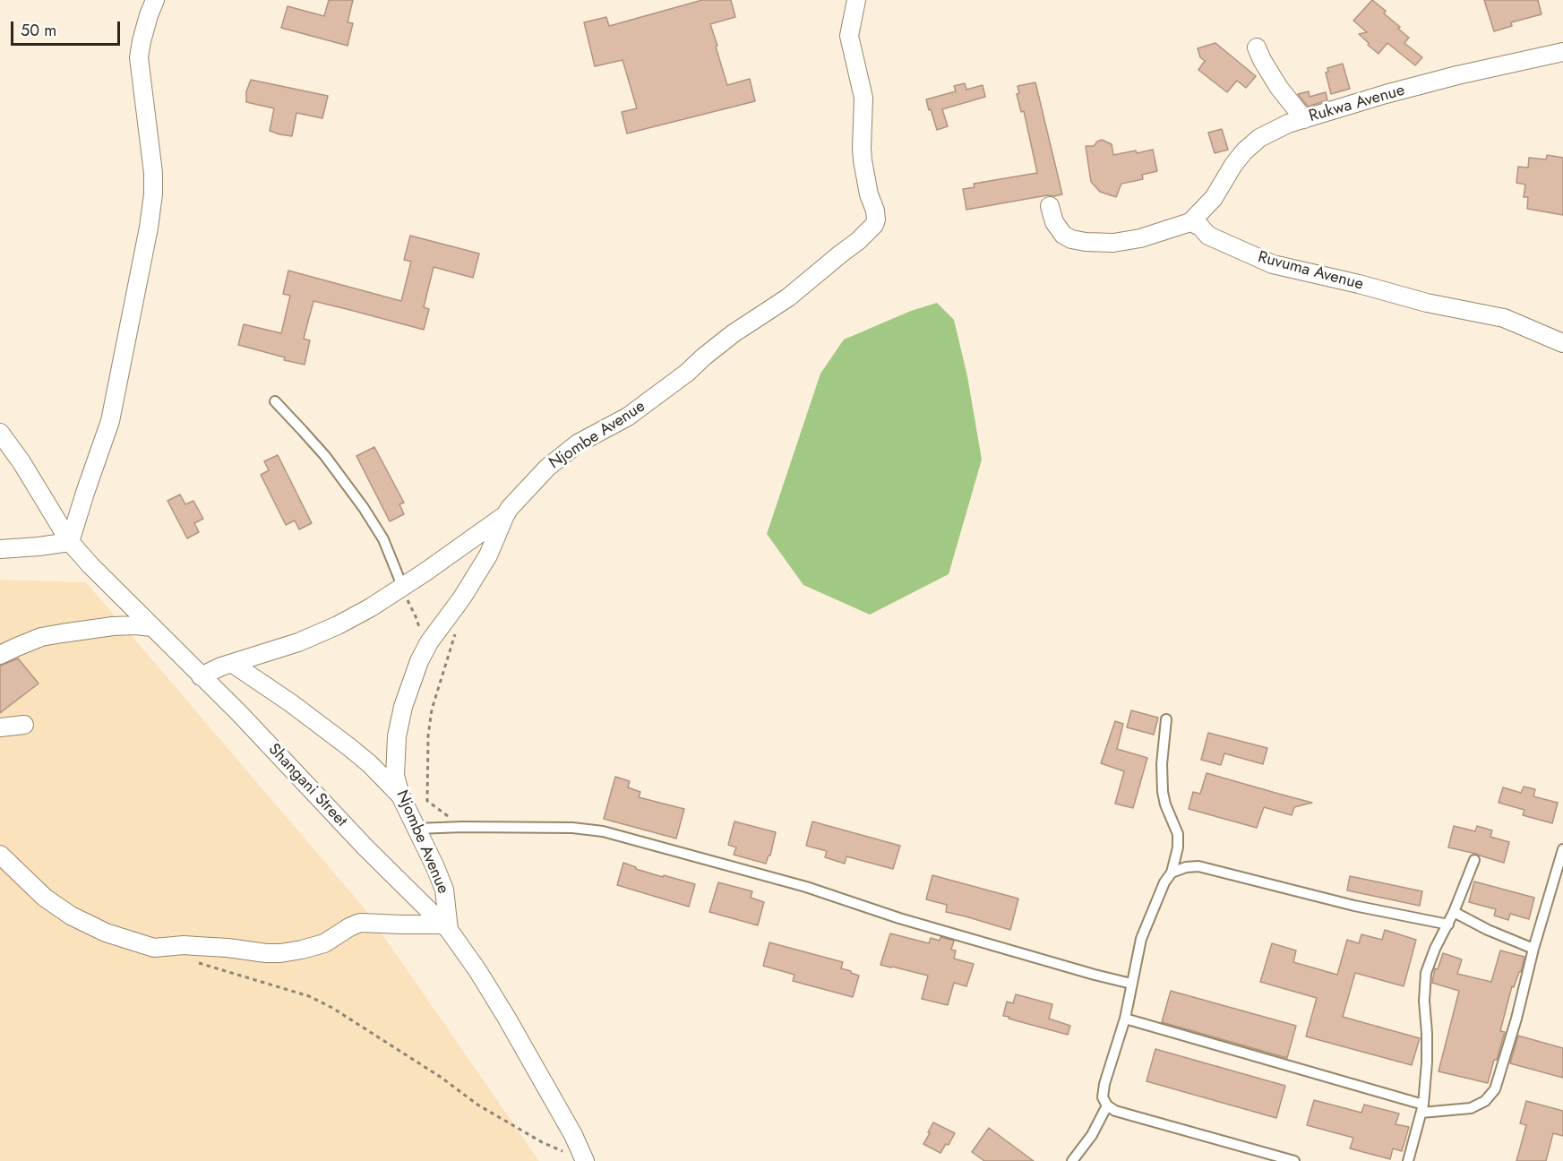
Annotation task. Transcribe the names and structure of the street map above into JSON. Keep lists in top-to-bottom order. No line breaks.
{"streets":{"street":["Rukwa Avenue","Ruvuma Avenue","Njombe Avenue","Shangani Street"]},"crossings":[["Rukwa Avenue","Ruvuma Avenue"],["Njombe Avenue","Shangani Street"]],"scale_bar":"50 m"}
